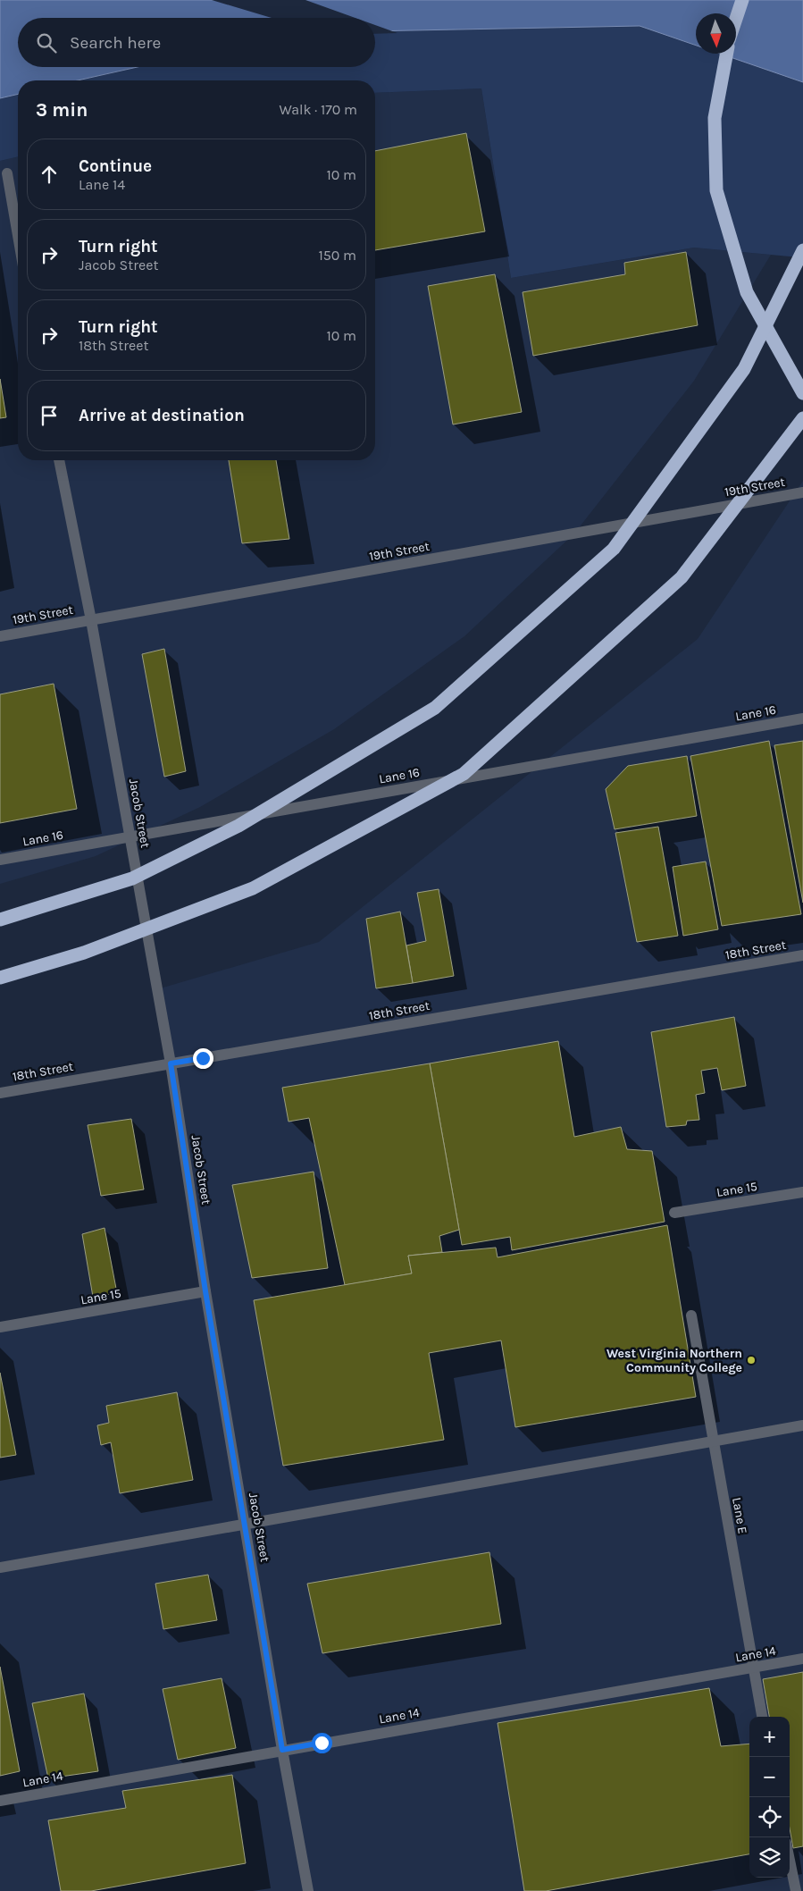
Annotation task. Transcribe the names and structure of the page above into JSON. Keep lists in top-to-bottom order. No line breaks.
{"streets":{"street":["19th Street","Lane 16","Jacob Street","18th Street","Lane 15","Lane E","Lane 14"]},"crossings":[["19th Street","Jacob Street"],["Lane 16","Jacob Street"],["Jacob Street","18th Street"],["Jacob Street","Lane 15"],["Jacob Street","Lane 14"],["Lane E","Lane 14"]],"places":["West Virginia Northern Community College"],"north":"bottom","page":{"search":"Search here","heading":["3 min","Walk · 170 m"],"list":[["Continue","Lane 14","10 m"],["Turn right","Jacob Street","150 m"],["Turn right","18th Street","10 m"],"Arrive at destination"],"map_buttons":["+","−"]}}
